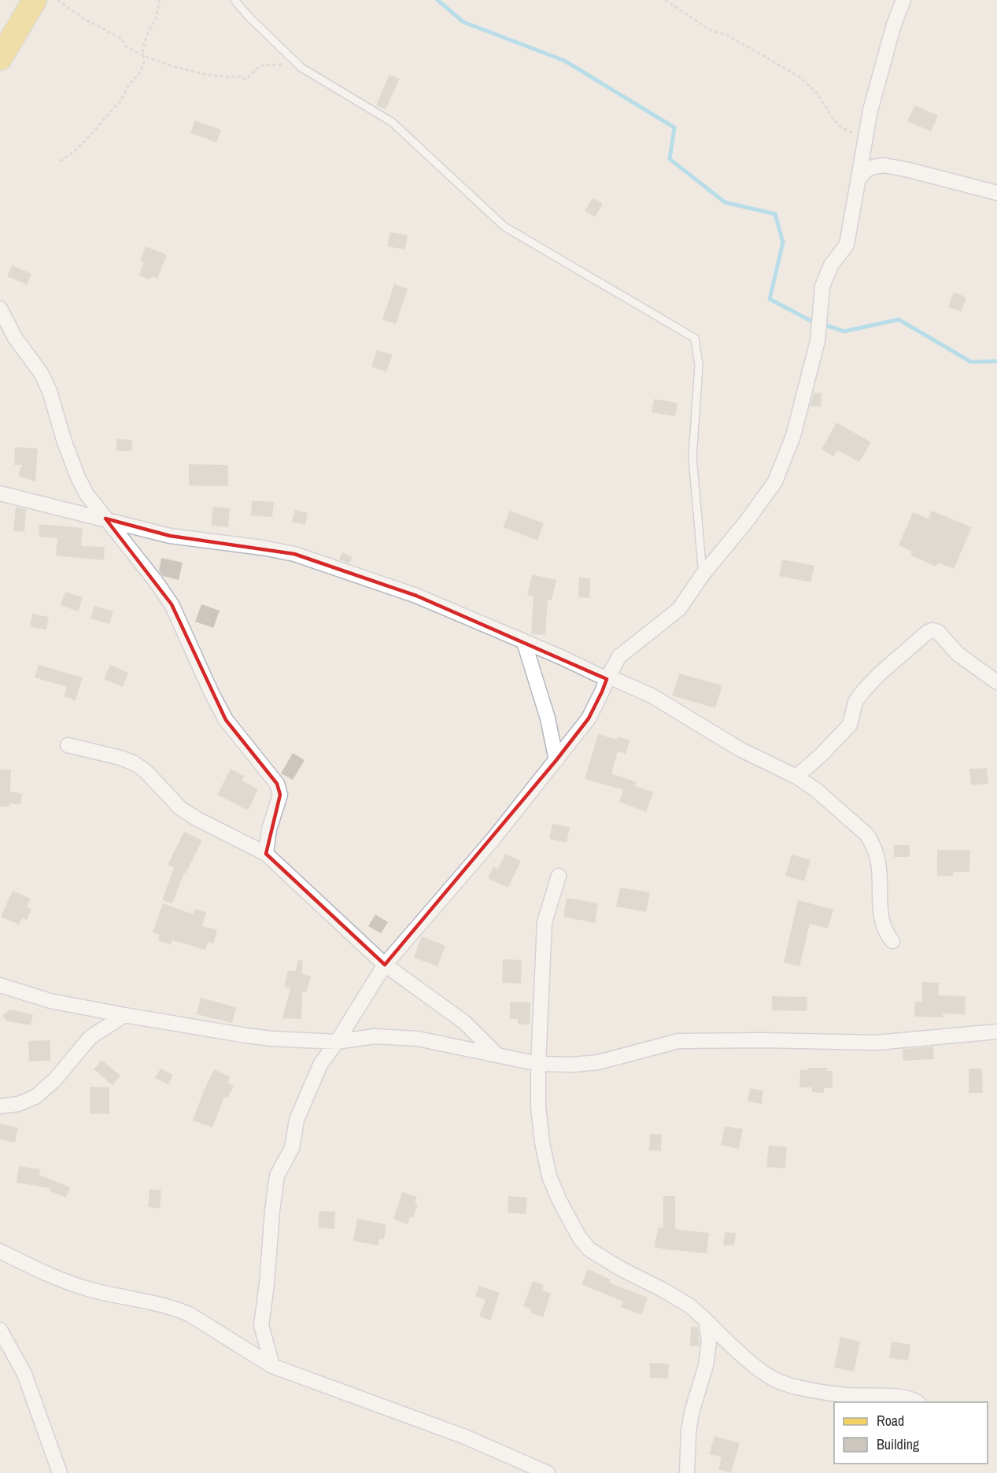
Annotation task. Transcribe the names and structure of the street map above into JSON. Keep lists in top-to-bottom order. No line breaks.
{"legend":["Road","Building"]}
